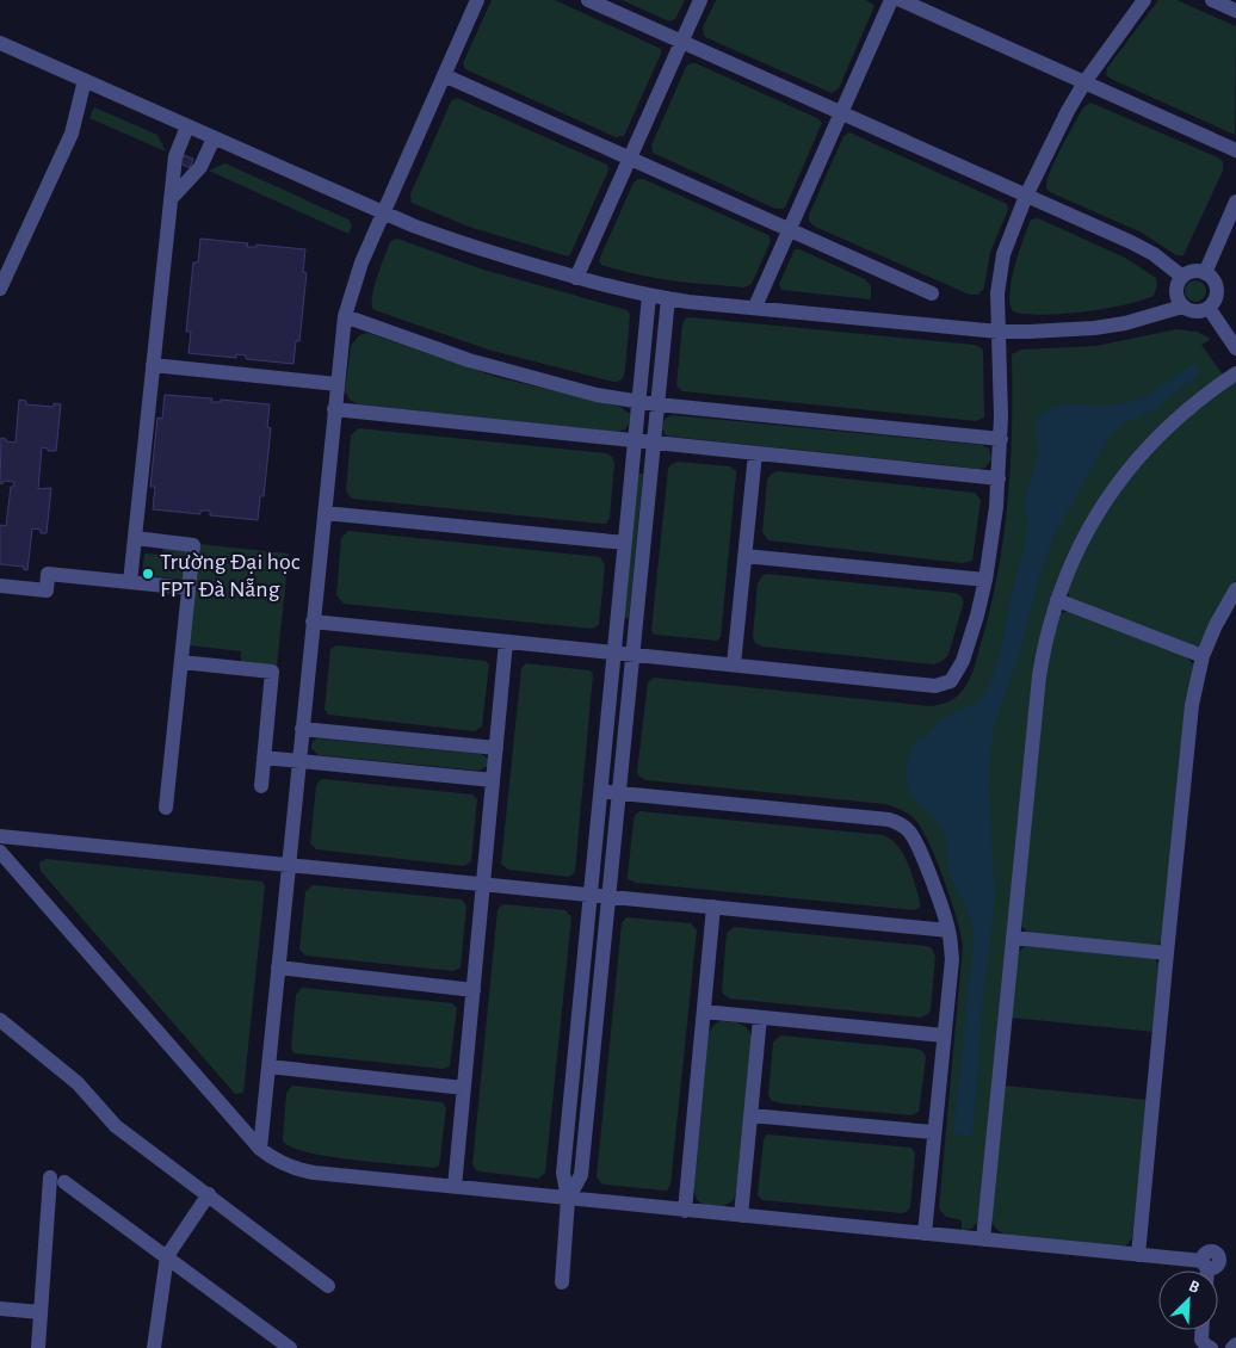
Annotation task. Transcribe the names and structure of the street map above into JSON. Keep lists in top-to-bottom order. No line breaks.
{"places":["Trường Đại học FPT Đà Nẵng"],"north":"top right"}
